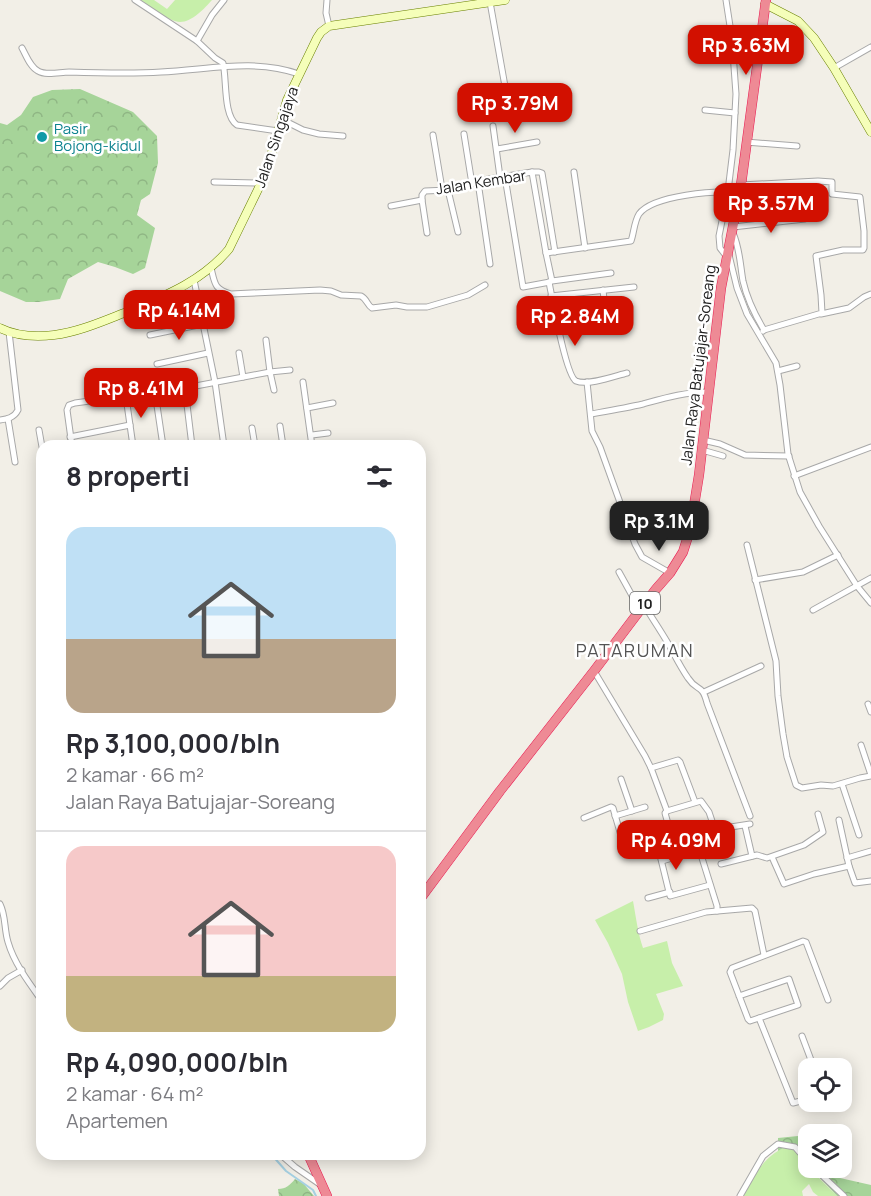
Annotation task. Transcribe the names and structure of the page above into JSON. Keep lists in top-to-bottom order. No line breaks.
{"streets":{"highway":["Jalan Raya Batujajar-Soreang","10"],"street":["Jalan Singajaya","Jalan Kembar"]},"districts":["PATARUMAN"],"places":["Pasir Bojong-kidul"],"page":{"price":["Rp 3.63M","Rp 3.79M","Rp 3.57M","Rp 4.14M","Rp 2.84M","Rp 8.41M","Rp 3.1M","Rp 4.09M"],"heading":"8 properti","list":[{"name":"Rp 3,100,000/bln","note":"2 kamar · 66 m² · Jalan Raya Batujajar-Soreang"},{"name":"Rp 4,090,000/bln","note":"2 kamar · 64 m² · Apartemen"}]}}
